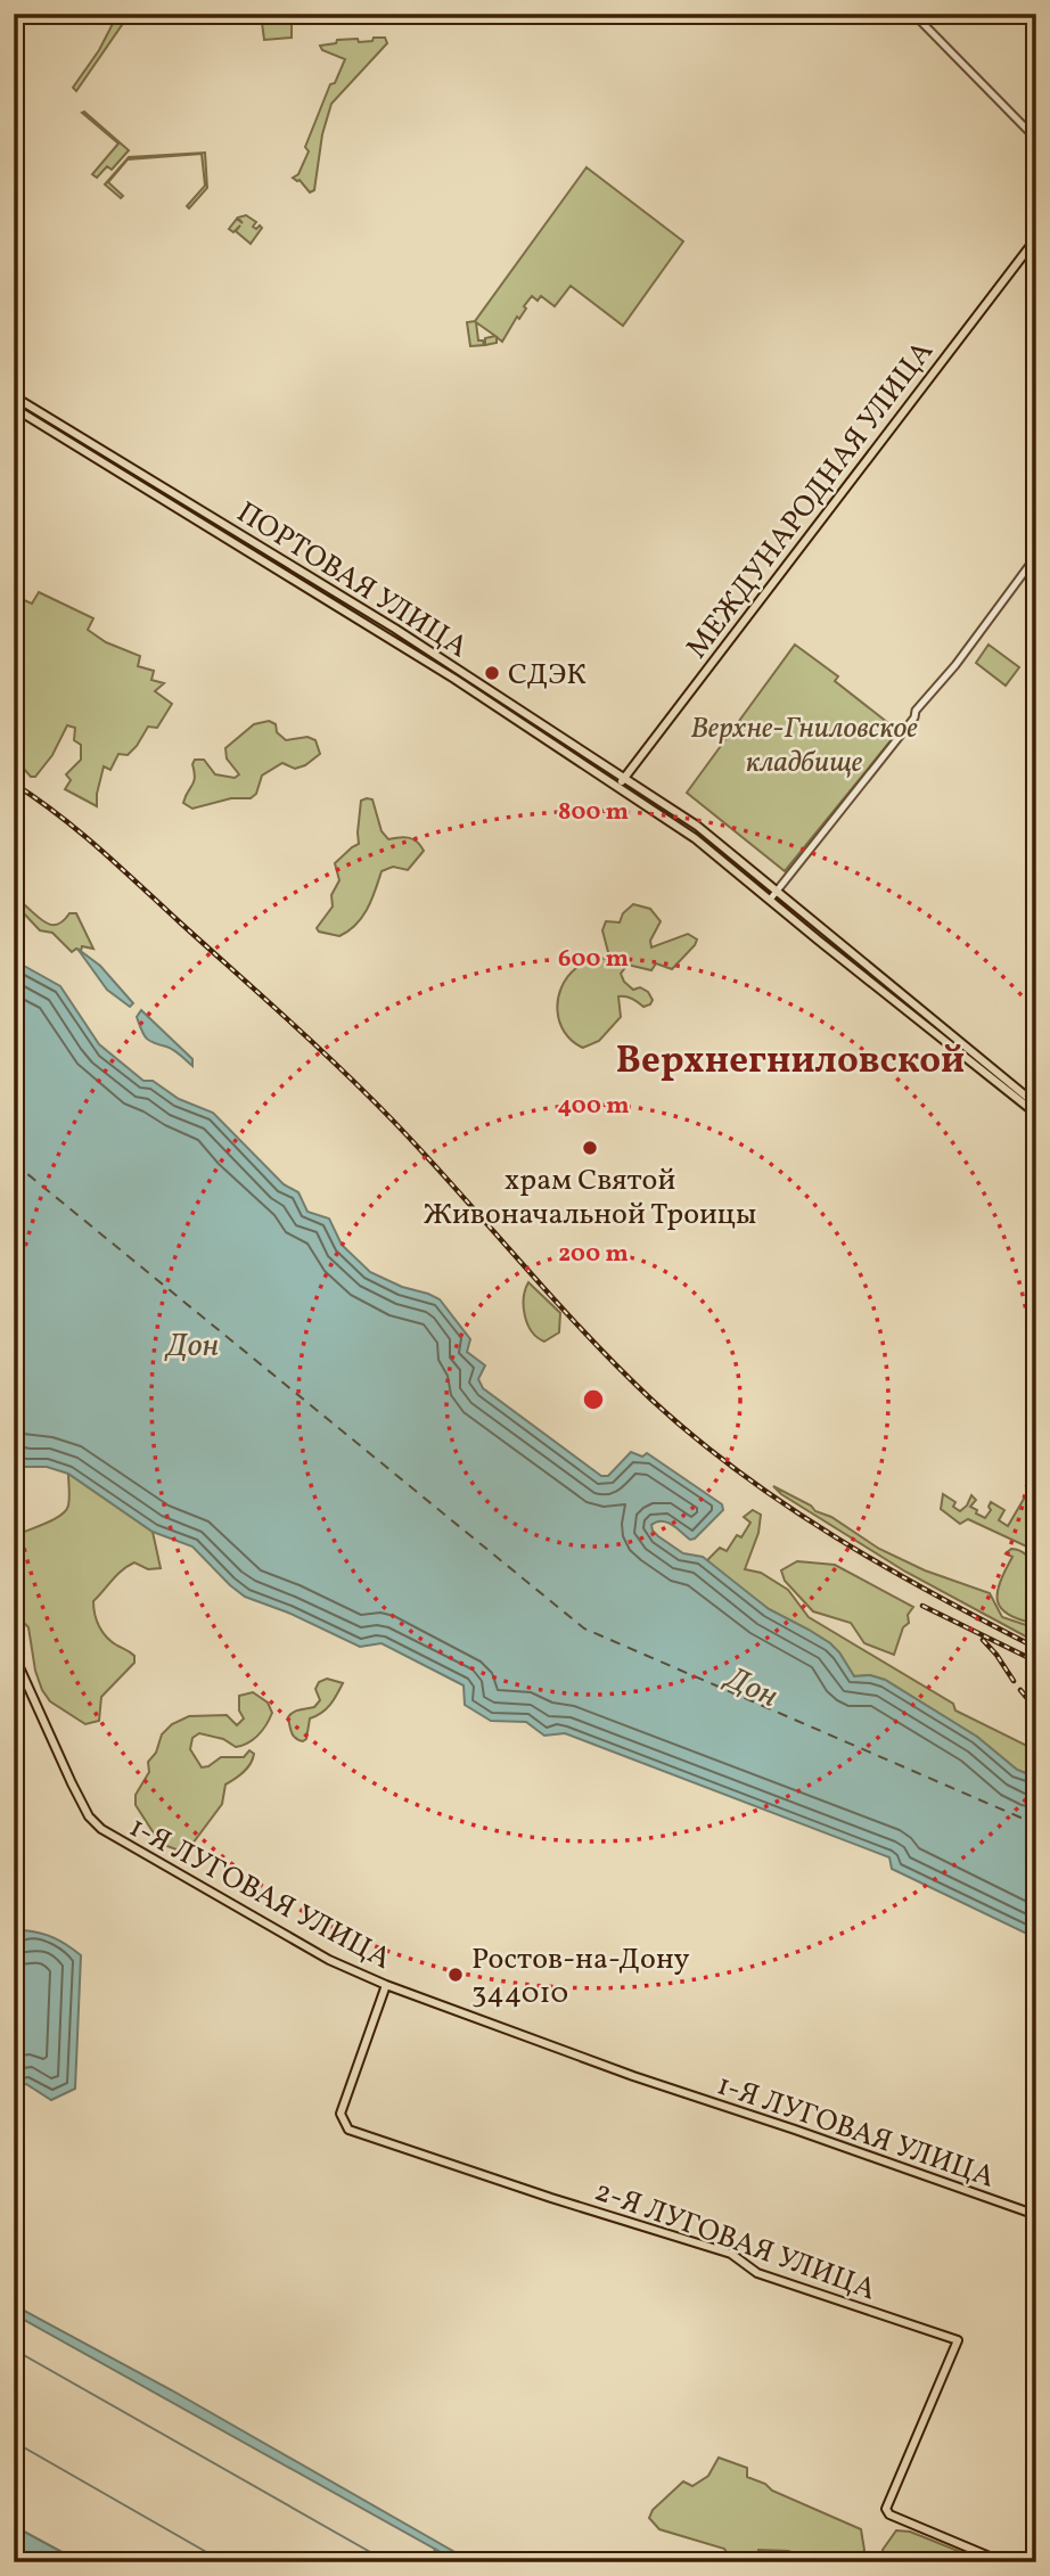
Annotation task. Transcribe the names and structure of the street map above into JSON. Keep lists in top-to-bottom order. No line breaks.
{"streets":{"main road":["МЕЖДУНАРОДНАЯ УЛИЦА","ПОРТОВАЯ УЛИЦА","1-Я ЛУГОВАЯ УЛИЦА","2-Я ЛУГОВАЯ УЛИЦА"]},"crossings":[["МЕЖДУНАРОДНАЯ УЛИЦА","ПОРТОВАЯ УЛИЦА"],["1-Я ЛУГОВАЯ УЛИЦА","2-Я ЛУГОВАЯ УЛИЦА"]],"districts":["Верхнегниловской"],"water":["Дон"],"parks":["Верхне-Гниловское кладбище"],"places":["СДЭК","храм Святой Живоначальной Троицы","Ростов-на-Дону 344010"],"rings":["800 m","600 m","400 m","200 m"]}
